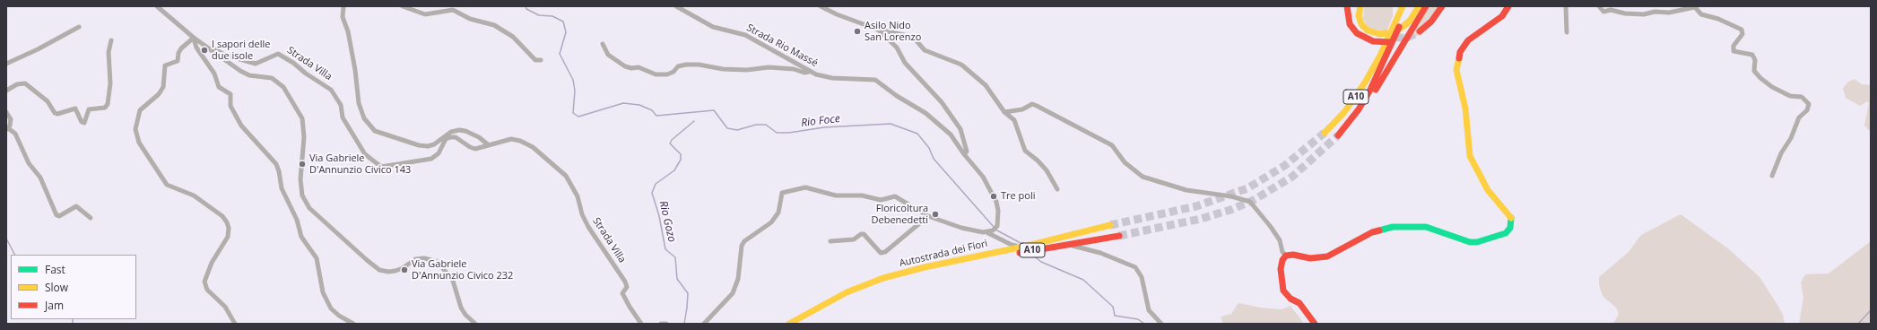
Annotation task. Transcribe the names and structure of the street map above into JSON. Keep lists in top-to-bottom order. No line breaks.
{"streets":{"main road":["A10","Autostrada dei Fiori"],"street":["Strada Rio Massé","Strada Villa"]},"water":["Rio Foce","Rio Gozo"],"places":["Asilo Nido San Lorenzo","I sapori delle due isole","Via Gabriele D'Annunzio Civico 143","Tre poli","Floricoltura Debenedetti","Via Gabriele D'Annunzio Civico 232"],"legend":["Fast","Slow","Jam"]}
